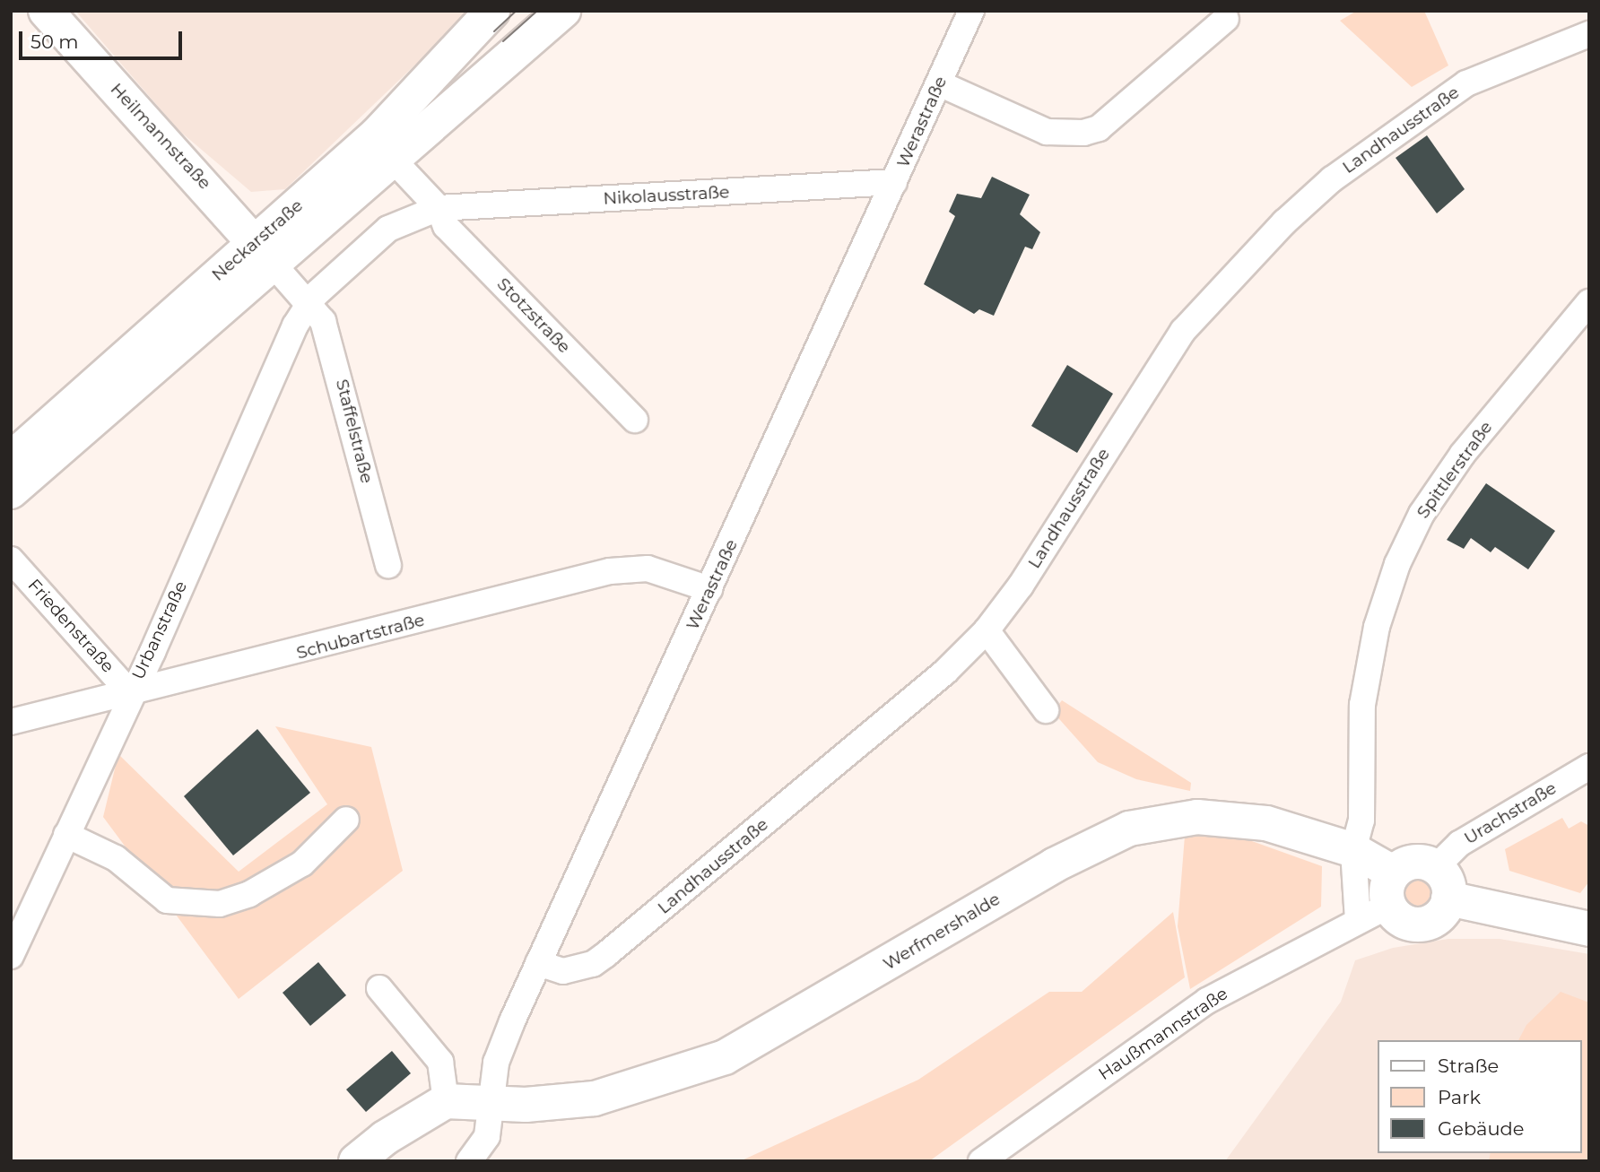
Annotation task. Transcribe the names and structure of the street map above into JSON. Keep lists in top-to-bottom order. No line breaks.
{"streets":{"main road":["Heilmannstraße","Neckarstraße","Werfmershalde"],"street":["Werastraße","Landhausstraße","Nikolausstraße","Stotzstraße","Staffelstraße","Spittlerstraße","Friedenstraße","Urbanstraße","Schubartstraße","Urachstraße","Haußmannstraße"]},"crossings":[["Werastraße","Landhausstraße"],["Werastraße","Nikolausstraße"],["Werastraße","Schubartstraße"],["Werastraße","Werfmershalde"],["Heilmannstraße","Neckarstraße"],["Nikolausstraße","Stotzstraße"],["Neckarstraße","Staffelstraße"],["Neckarstraße","Urbanstraße"],["Staffelstraße","Urbanstraße"],["Spittlerstraße","Werfmershalde"],["Spittlerstraße","Haußmannstraße"],["Friedenstraße","Urbanstraße"],["Friedenstraße","Schubartstraße"],["Urbanstraße","Schubartstraße"],["Urachstraße","Werfmershalde"],["Urachstraße","Haußmannstraße"],["Werfmershalde","Haußmannstraße"]],"legend":["Straße","Park","Gebäude"],"scale_bar":"50 m"}
